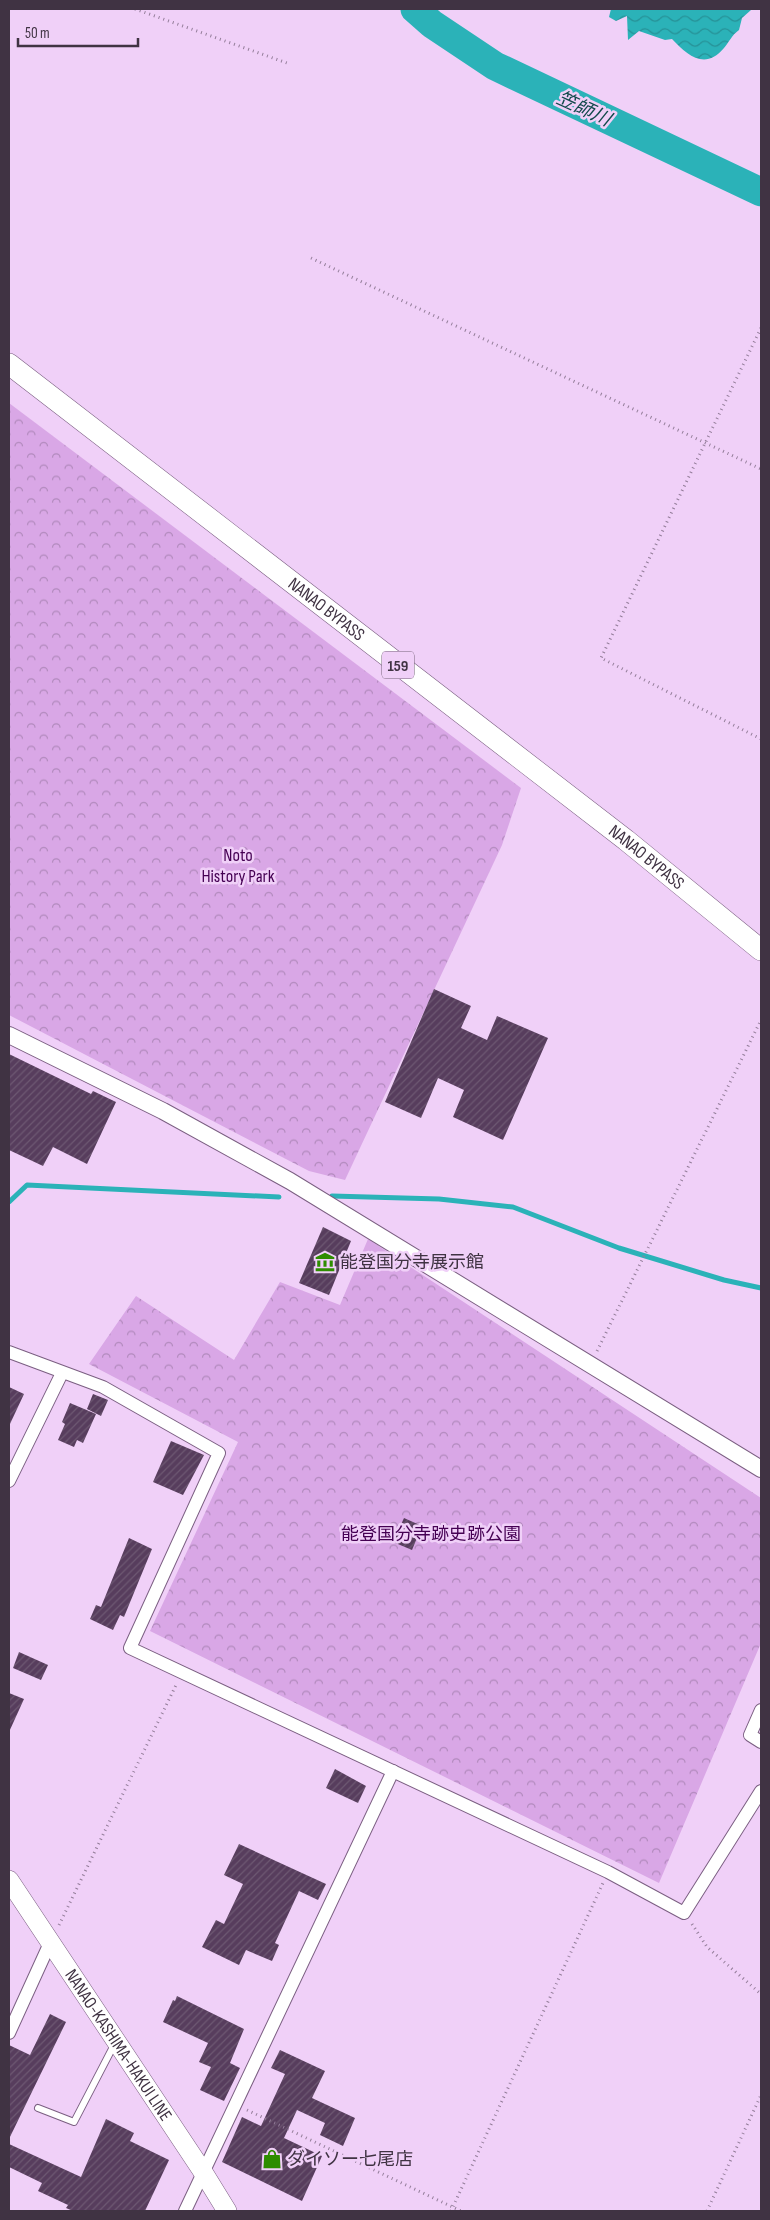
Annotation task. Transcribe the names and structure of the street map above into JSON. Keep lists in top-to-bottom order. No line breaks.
{"streets":{"highway":["NANAO BYPASS","159"],"main road":["NANAO-KASHIMA-HAKUI LINE"]},"water":["笠師川"],"parks":["Noto History Park","能登国分寺跡史跡公園"],"places":{"museum":["能登国分寺展示館"],"shop":["ダイソー七尾店"]},"scale_bar":"50 m"}
